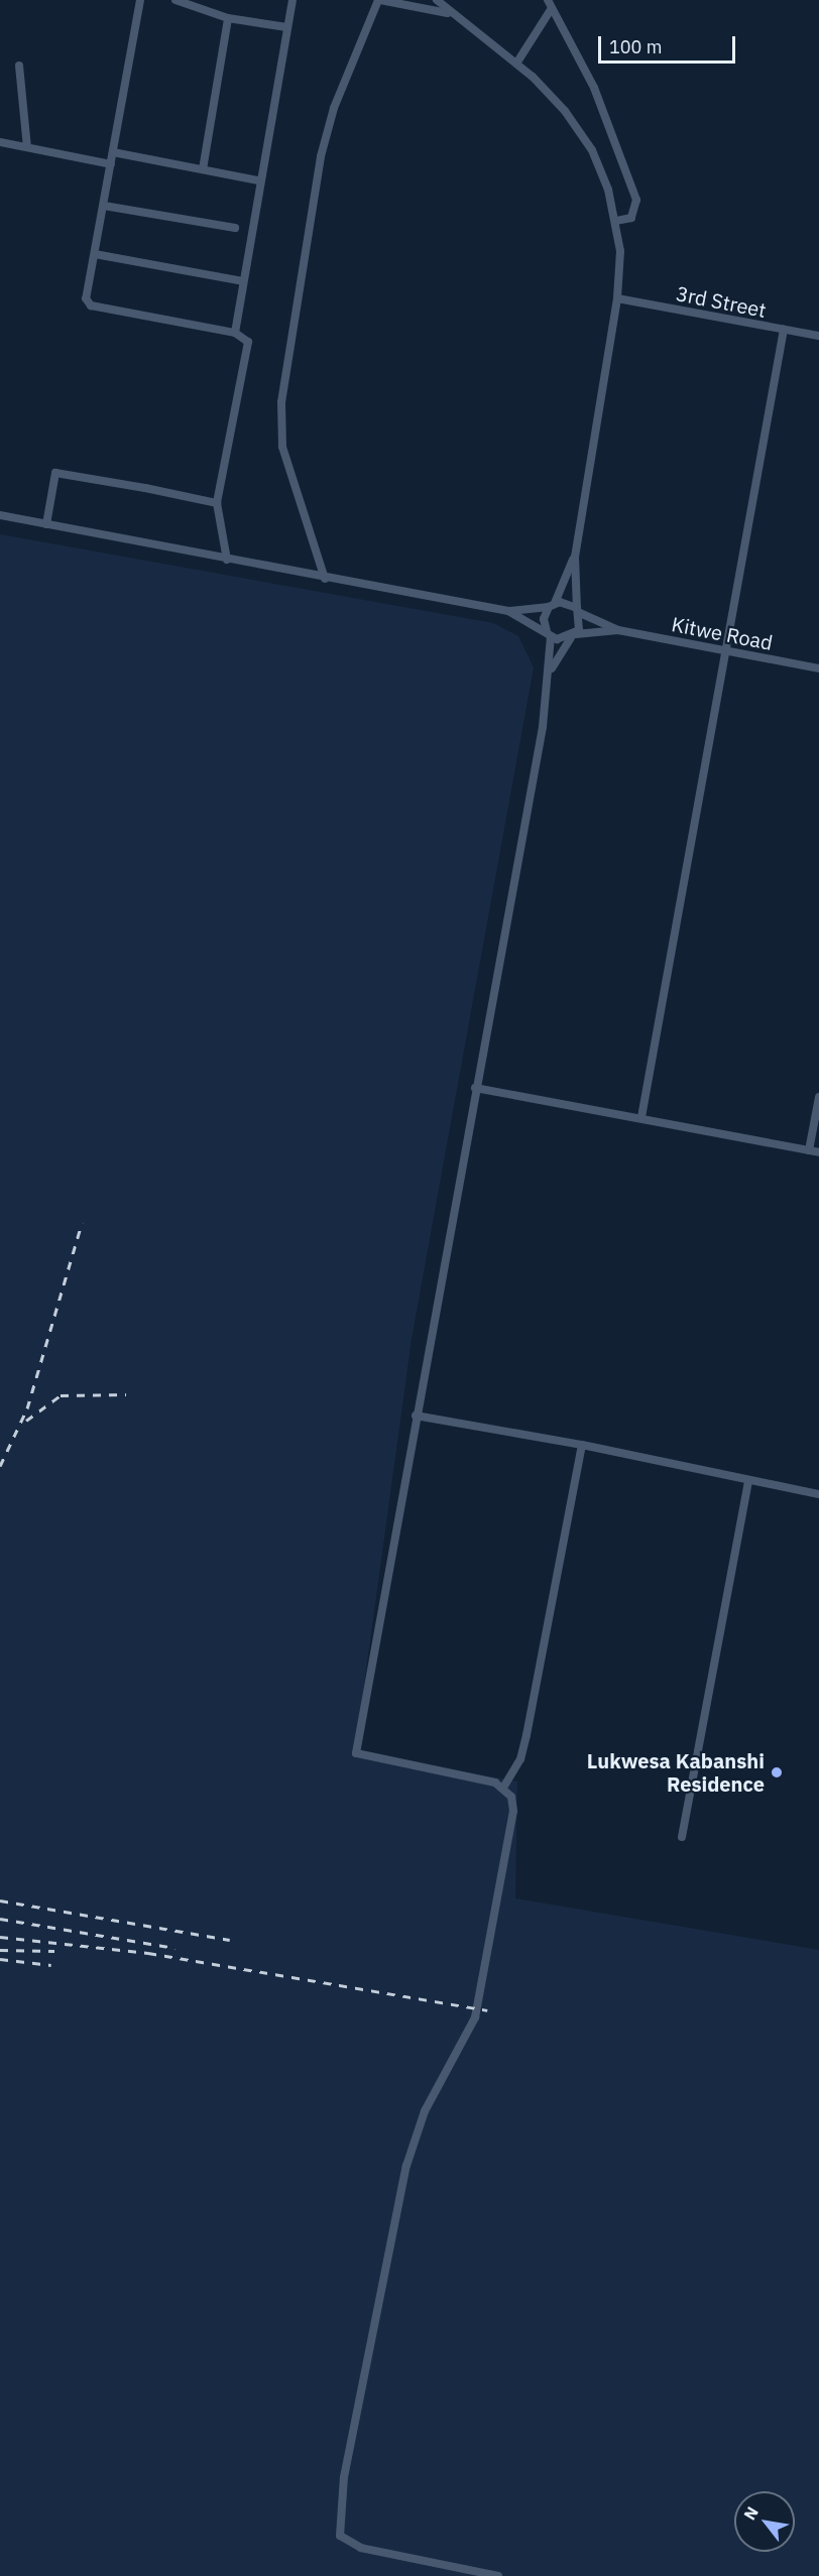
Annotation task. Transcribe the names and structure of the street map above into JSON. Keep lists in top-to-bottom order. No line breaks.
{"streets":{"street":["3rd Street","Kitwe Road"]},"places":["Lukwesa Kabanshi Residence"],"scale_bar":"100 m","north":"top left"}
